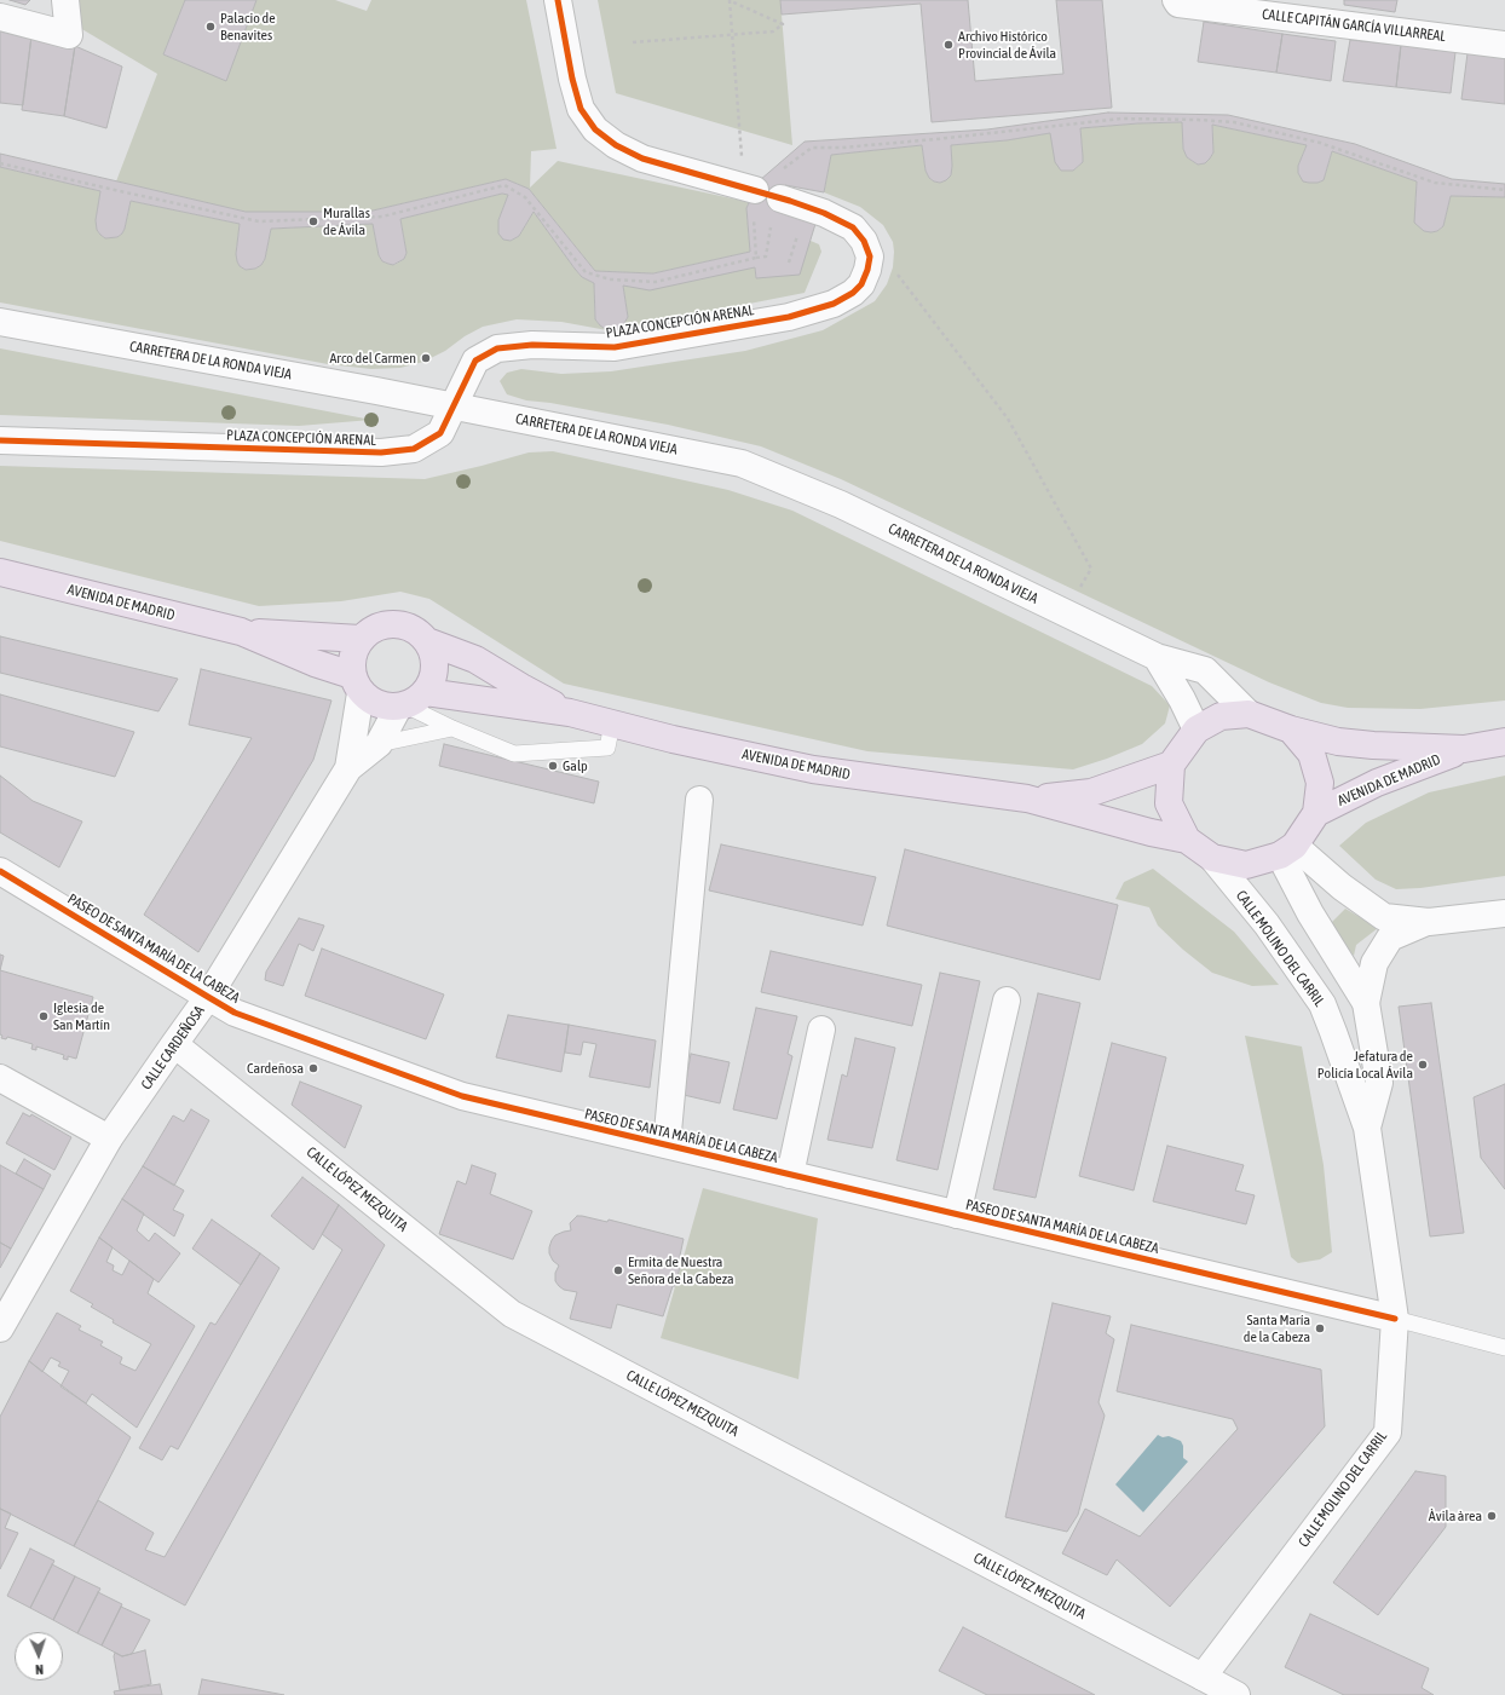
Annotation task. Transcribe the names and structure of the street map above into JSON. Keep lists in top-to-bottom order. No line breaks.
{"streets":{"highway":["AVENIDA DE MADRID"],"street":["CALLE CAPITÁN GARCÍA VILLARREAL","PLAZA CONCEPCIÓN ARENAL","CARRETERA DE LA RONDA VIEJA","PASEO DE SANTA MARÍA DE LA CABEZA","CALLE MOLINO DEL CARRIL","CALLE CARDEÑOSA","CALLE LÓPEZ MEZQUITA"]},"crossings":[["PLAZA CONCEPCIÓN ARENAL","CARRETERA DE LA RONDA VIEJA"],["CARRETERA DE LA RONDA VIEJA","AVENIDA DE MADRID"],["CARRETERA DE LA RONDA VIEJA","CALLE MOLINO DEL CARRIL"],["AVENIDA DE MADRID","CALLE MOLINO DEL CARRIL"],["AVENIDA DE MADRID","CALLE CARDEÑOSA"],["PASEO DE SANTA MARÍA DE LA CABEZA","CALLE MOLINO DEL CARRIL"],["PASEO DE SANTA MARÍA DE LA CABEZA","CALLE CARDEÑOSA"],["CALLE MOLINO DEL CARRIL","CALLE LÓPEZ MEZQUITA"],["CALLE CARDEÑOSA","CALLE LÓPEZ MEZQUITA"]],"places":["Palacio de Benavites","Archivo Histórico Provincial de Ávila","Murallas de Ávila","Arco del Carmen","Galp","Iglesia de San Martín","Jefatura de Policía Local Ávila","Cardeñosa","Ermita de Nuestra Señora de la Cabeza","Santa María de la Cabeza","Àvila àrea"],"north":"bottom"}
